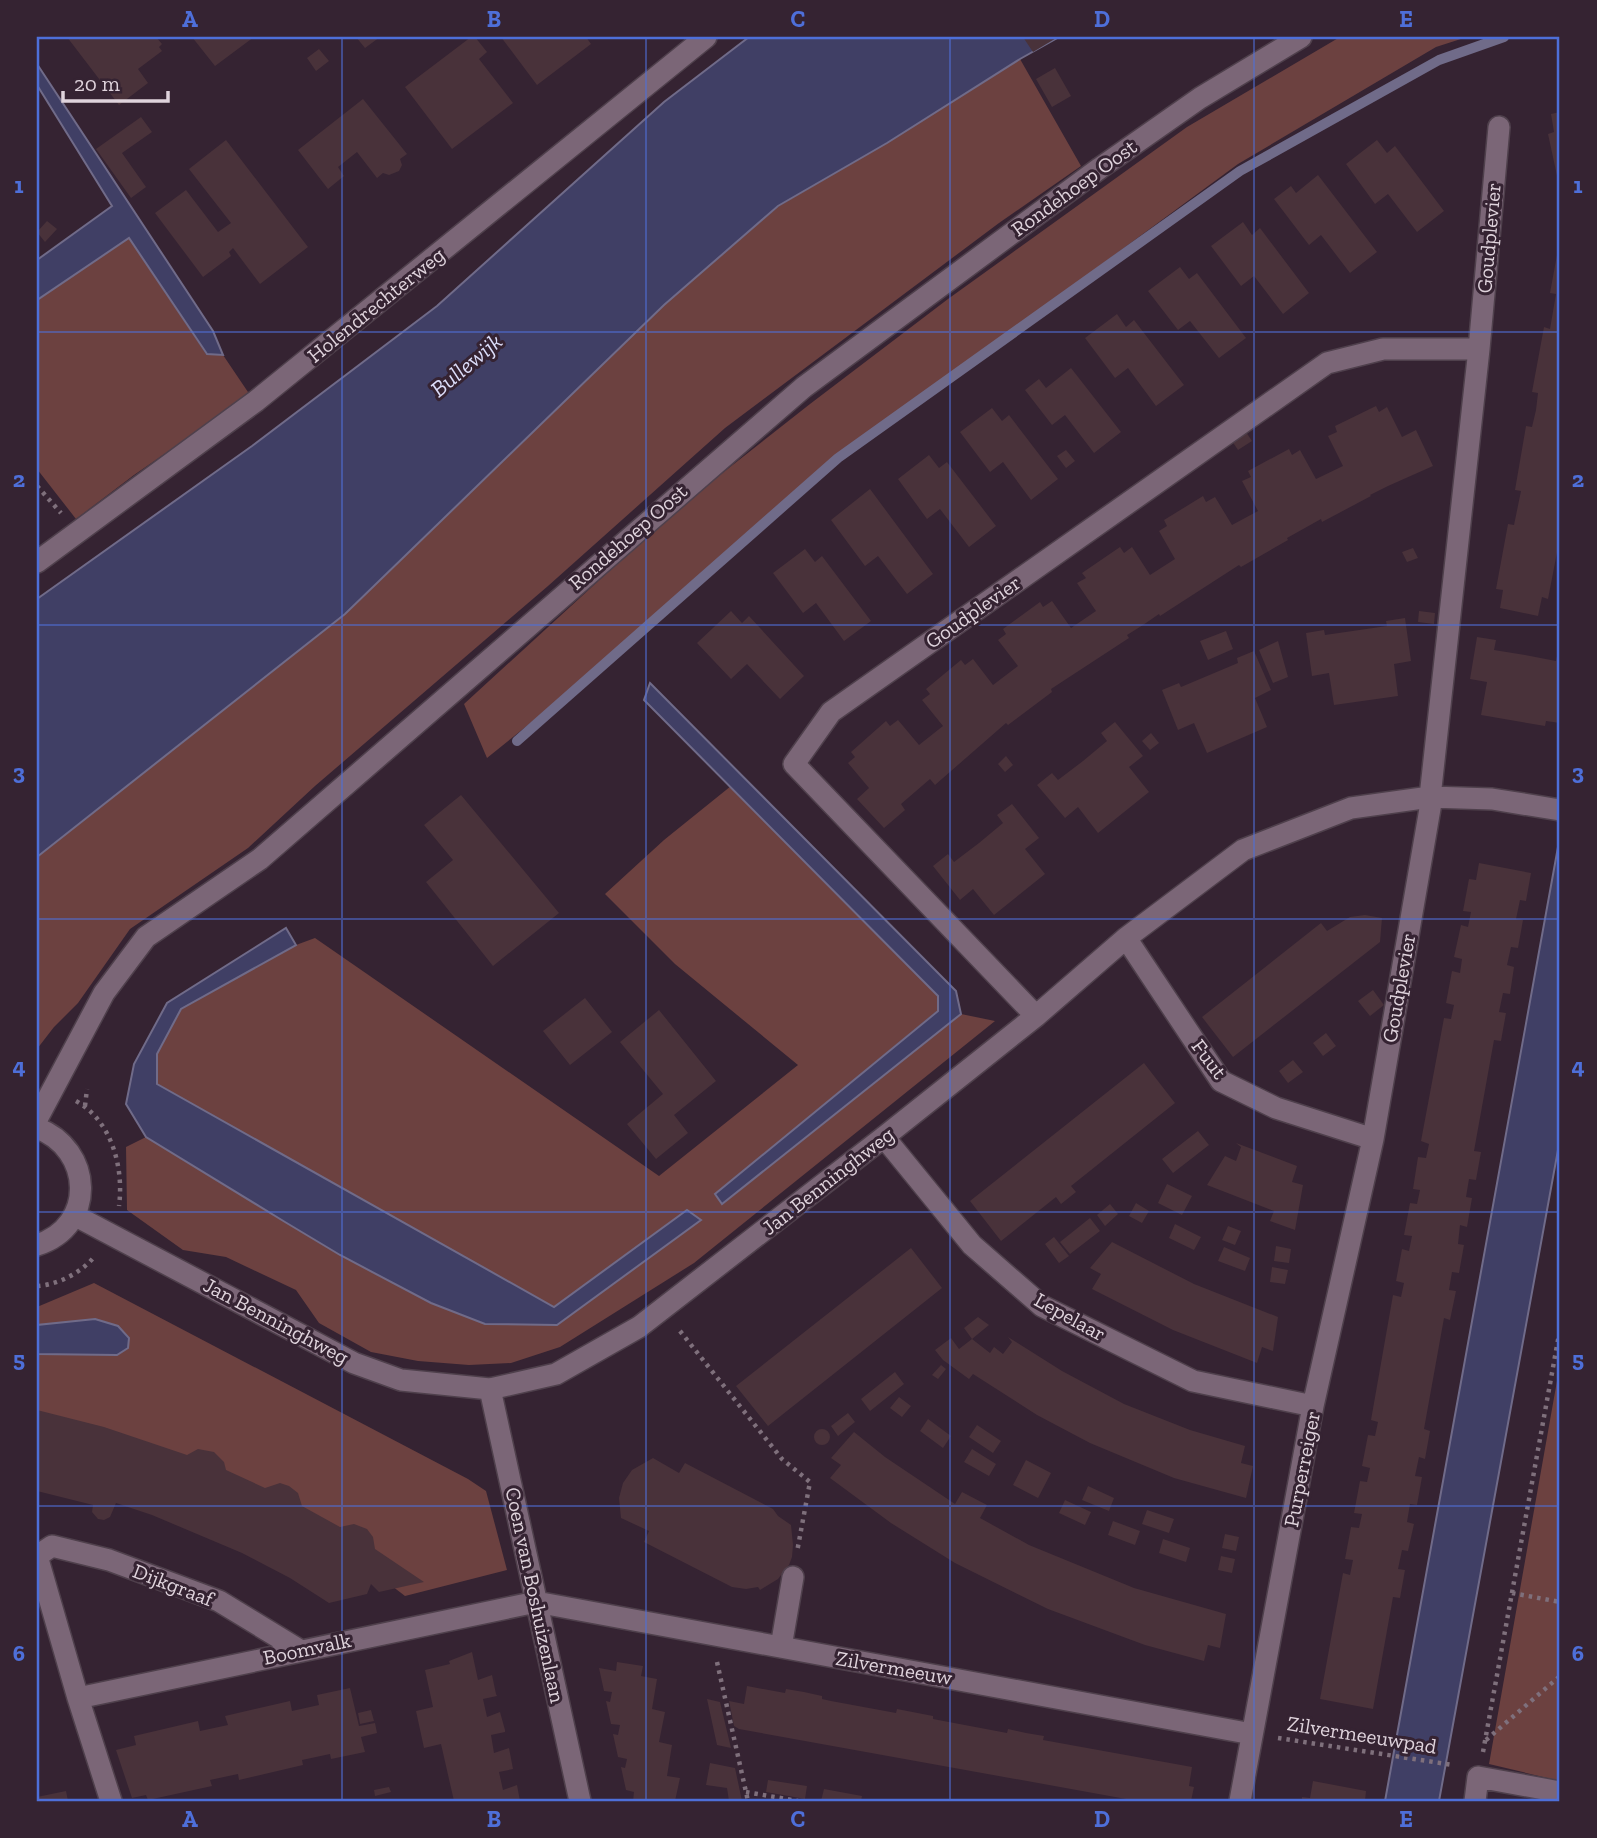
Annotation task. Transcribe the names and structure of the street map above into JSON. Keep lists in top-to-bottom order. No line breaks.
{"streets":{"street":["Rondehoep Oost","Goudplevier","Holendrechterweg","Fuut","Jan Benninghweg","Lepelaar","Purperreiger","Dijkgraaf","Coen van Boshuizenlaan","Boomvalk","Zilvermeeuw"],"path":["Zilvermeeuwpad"]},"crossings":[["Goudplevier","Fuut"],["Goudplevier","Jan Benninghweg"],["Goudplevier","Purperreiger"],["Fuut","Jan Benninghweg"],["Fuut","Purperreiger"],["Jan Benninghweg","Lepelaar"],["Jan Benninghweg","Coen van Boshuizenlaan"],["Lepelaar","Purperreiger"],["Purperreiger","Zilvermeeuw"],["Purperreiger","Zilvermeeuwpad"],["Dijkgraaf","Boomvalk"],["Coen van Boshuizenlaan","Boomvalk"],["Coen van Boshuizenlaan","Zilvermeeuw"],["Boomvalk","Zilvermeeuw"],["Zilvermeeuw","Zilvermeeuwpad"]],"water":["Bullewijk"],"scale_bar":"20 m","grid":{"columns":["A","B","C","D","E"],"rows":["1","2","3","4","5","6"]}}
